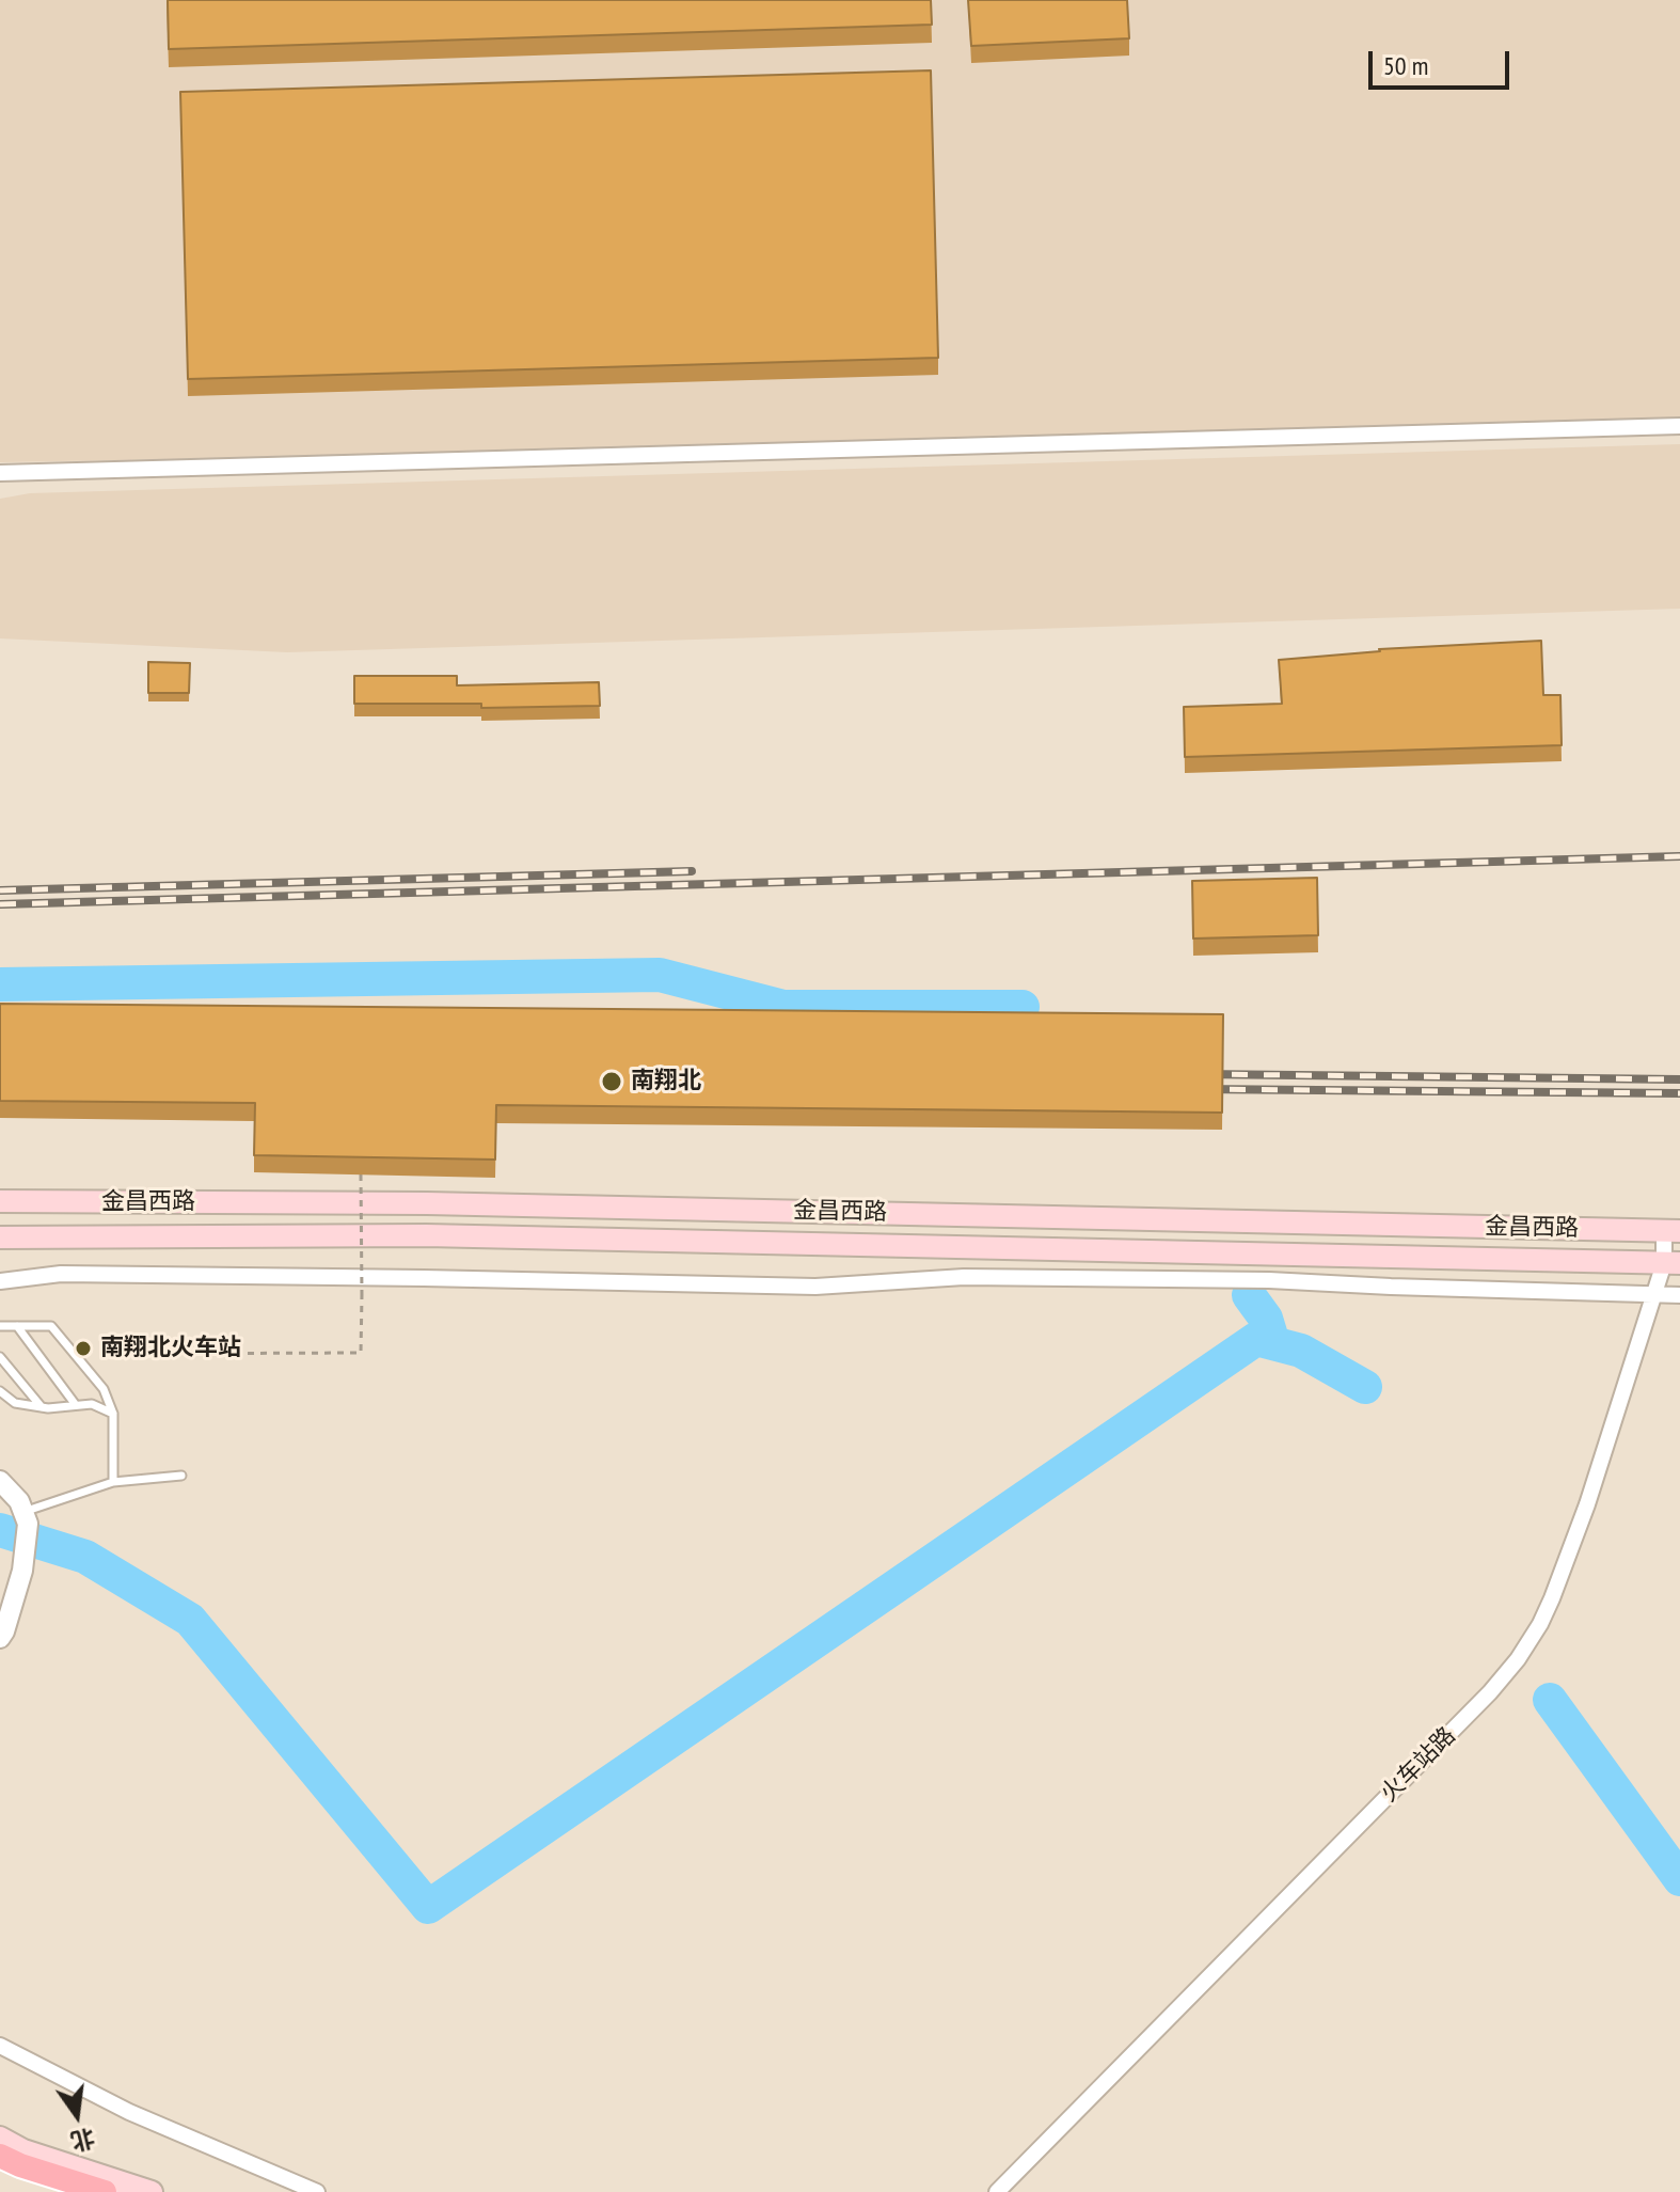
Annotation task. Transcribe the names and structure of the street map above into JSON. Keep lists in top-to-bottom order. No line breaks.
{"streets":{"main road":["金昌西路"],"street":["火车站路"]},"crossings":[["金昌西路","火车站路"]],"places":["南翔北","南翔北火车站"],"scale_bar":"50 m","north":"bottom"}
